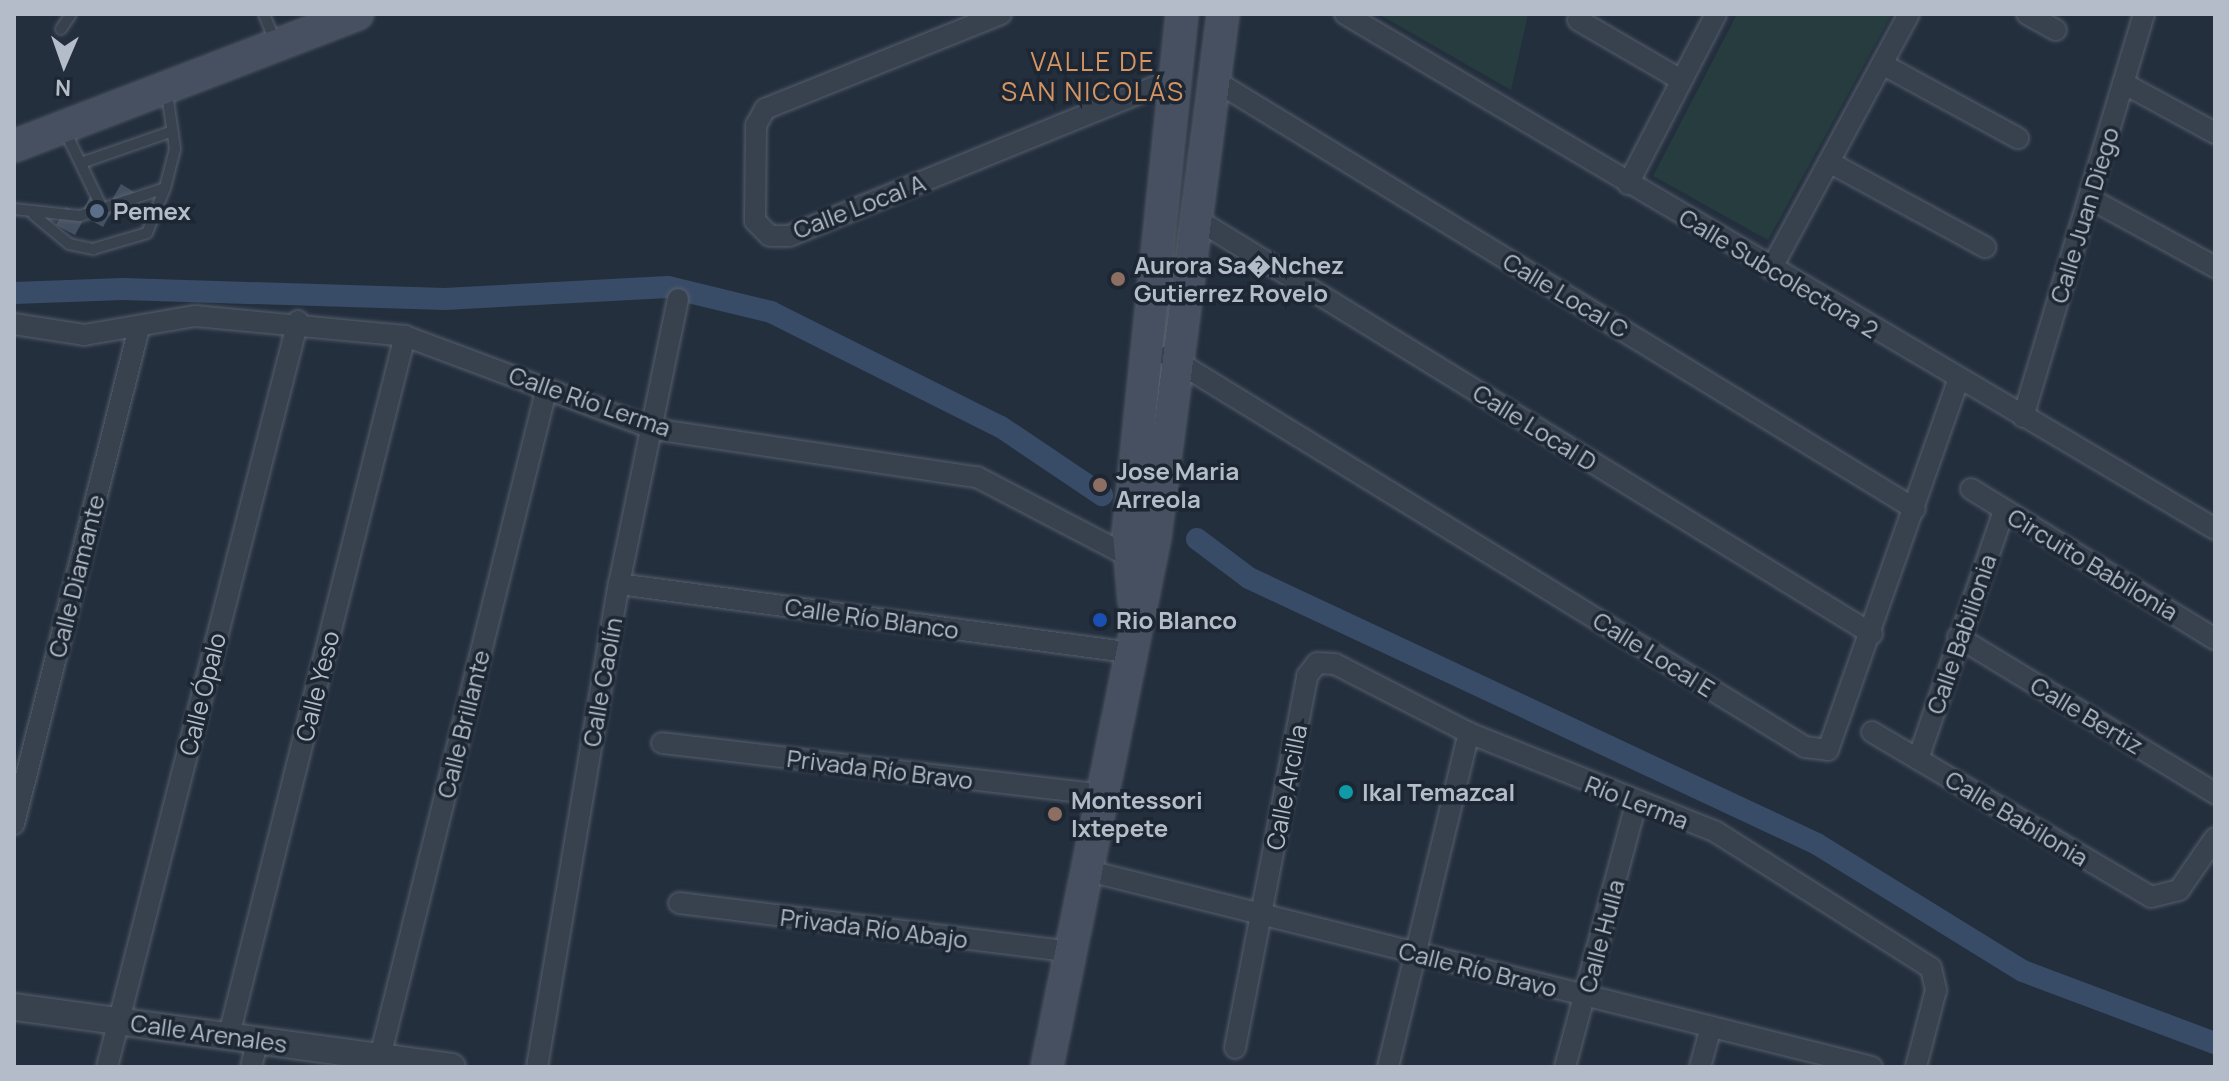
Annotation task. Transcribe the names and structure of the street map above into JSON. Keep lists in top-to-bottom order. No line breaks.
{"streets":{"street":["Calle Local A","Calle Juan Diego","Calle Subcolectora 2","Calle Local C","Calle Río Lerma","Calle Local D","Circuito Babilonia","Calle Diamante","Calle Río Blanco","Calle Babilionia","Calle Local E","Calle Caolín","Calle Yeso","Calle Ópalo","Calle Bertiz","Calle Brillante","Privada Río Bravo","Calle Arcilla","Río Lerma","Calle Babilonia","Privada Río Abajo","Calle Hulla","Calle Río Bravo","Calle Arenales"]},"crossings":[["Calle Juan Diego","Calle Subcolectora 2"],["Calle Subcolectora 2","Calle Local E"],["Calle Local C","Calle Local E"],["Calle Río Lerma","Calle Diamante"],["Calle Río Lerma","Calle Caolín"],["Calle Río Lerma","Calle Yeso"],["Calle Río Lerma","Calle Ópalo"],["Calle Río Lerma","Calle Brillante"],["Calle Local D","Calle Local E"],["Circuito Babilonia","Calle Babilionia"],["Calle Río Blanco","Calle Caolín"],["Calle Babilionia","Calle Bertiz"],["Calle Babilionia","Calle Babilonia"],["Calle Yeso","Calle Arenales"],["Calle Ópalo","Calle Arenales"],["Calle Brillante","Calle Arenales"],["Calle Arcilla","Río Lerma"],["Calle Arcilla","Calle Río Bravo"],["Río Lerma","Calle Hulla"],["Calle Hulla","Calle Río Bravo"]],"districts":["VALLE DE SAN NICOLÁS"],"places":["Pemex","Aurora Sa�Nchez Gutierrez Rovelo","Jose Maria Arreola","Rio Blanco","Ikal Temazcal","Montessori Ixtepete"],"north":"bottom"}
